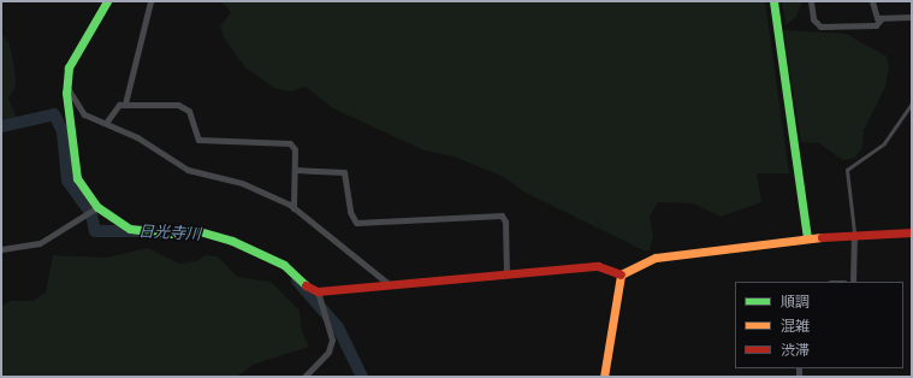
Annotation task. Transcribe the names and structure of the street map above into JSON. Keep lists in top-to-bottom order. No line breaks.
{"water":["日光寺川"],"legend":["順調","混雑","渋滞"]}
